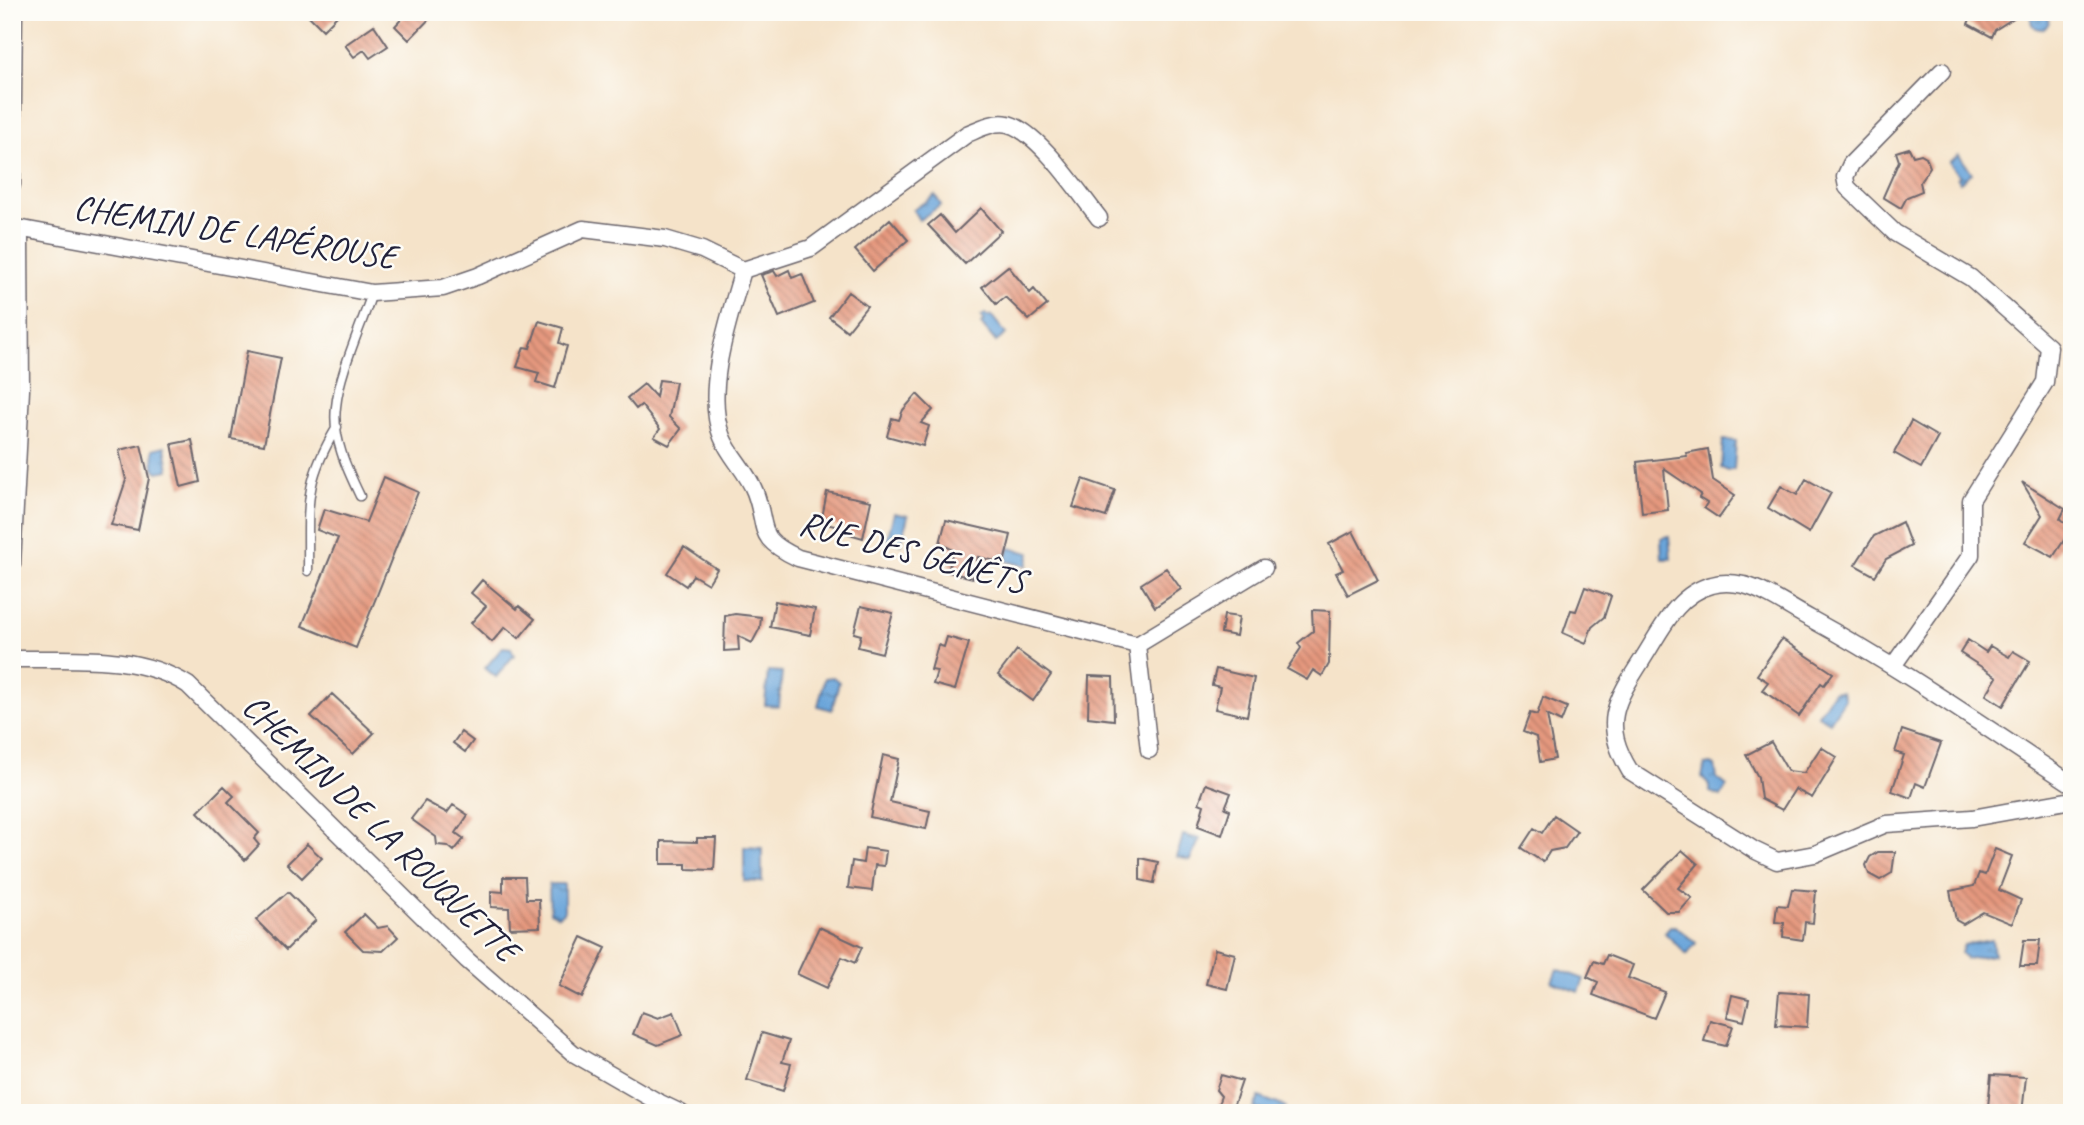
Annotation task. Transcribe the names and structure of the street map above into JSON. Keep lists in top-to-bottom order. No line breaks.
{"streets":{"street":["CHEMIN DE LAPÉROUSE","RUE DES GENÊTS","CHEMIN DE LA ROUQUETTE"]},"crossings":[["CHEMIN DE LAPÉROUSE","RUE DES GENÊTS"]]}
